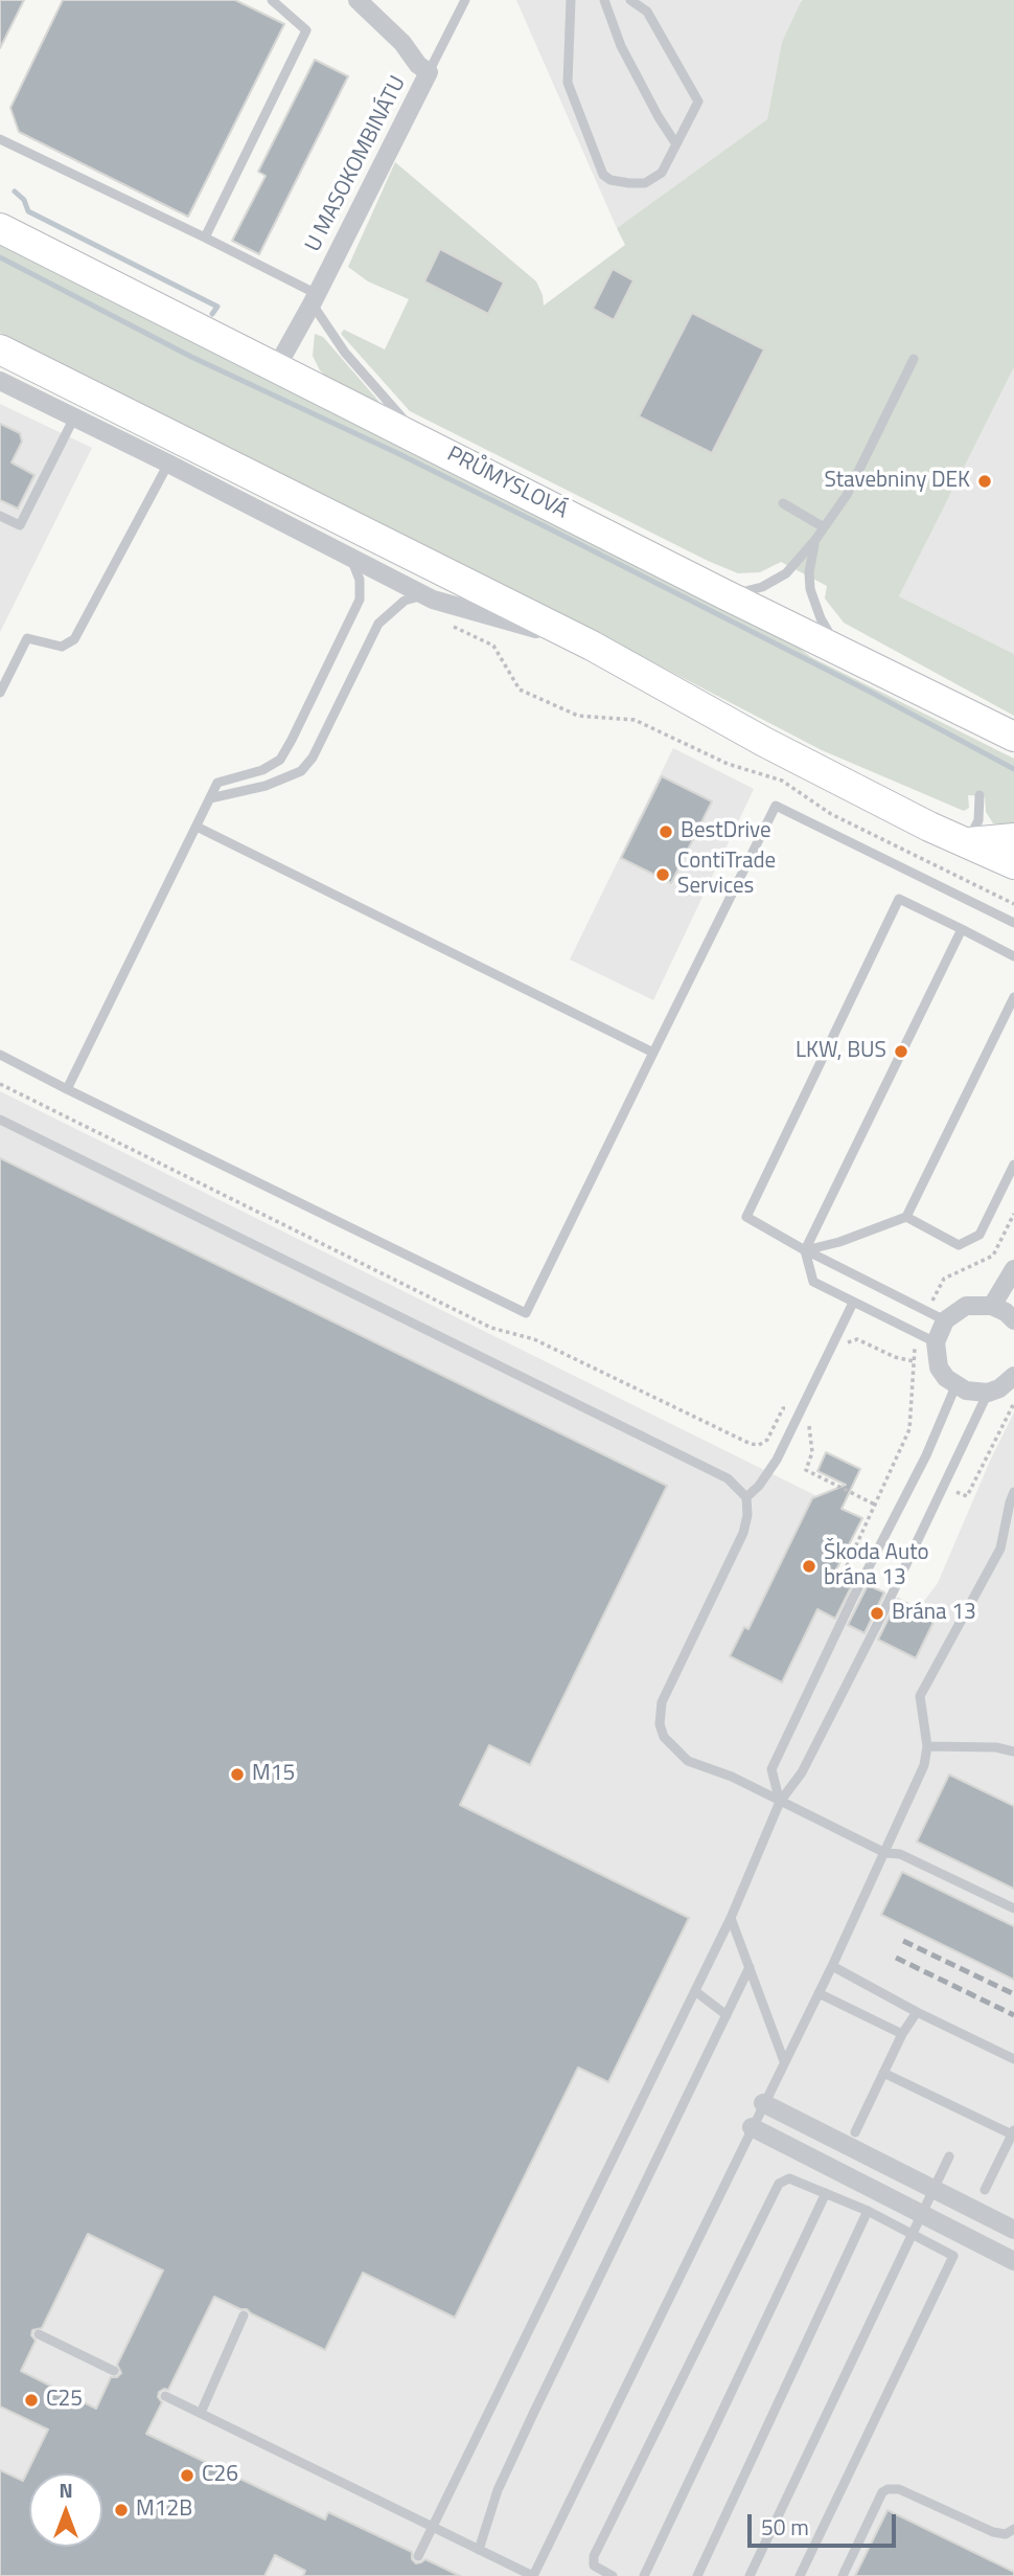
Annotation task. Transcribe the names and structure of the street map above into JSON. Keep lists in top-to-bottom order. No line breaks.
{"streets":{"main road":["PRŮMYSLOVÁ"],"street":["U MASOKOMBINÁTU"]},"crossings":[["U MASOKOMBINÁTU","PRŮMYSLOVÁ"]],"places":["Stavebniny DEK","BestDrive","ContiTrade Services","LKW, BUS","Škoda Auto brána 13","Brána 13","M15","C25","C26","M12B"],"scale_bar":"50 m","north":"top"}
